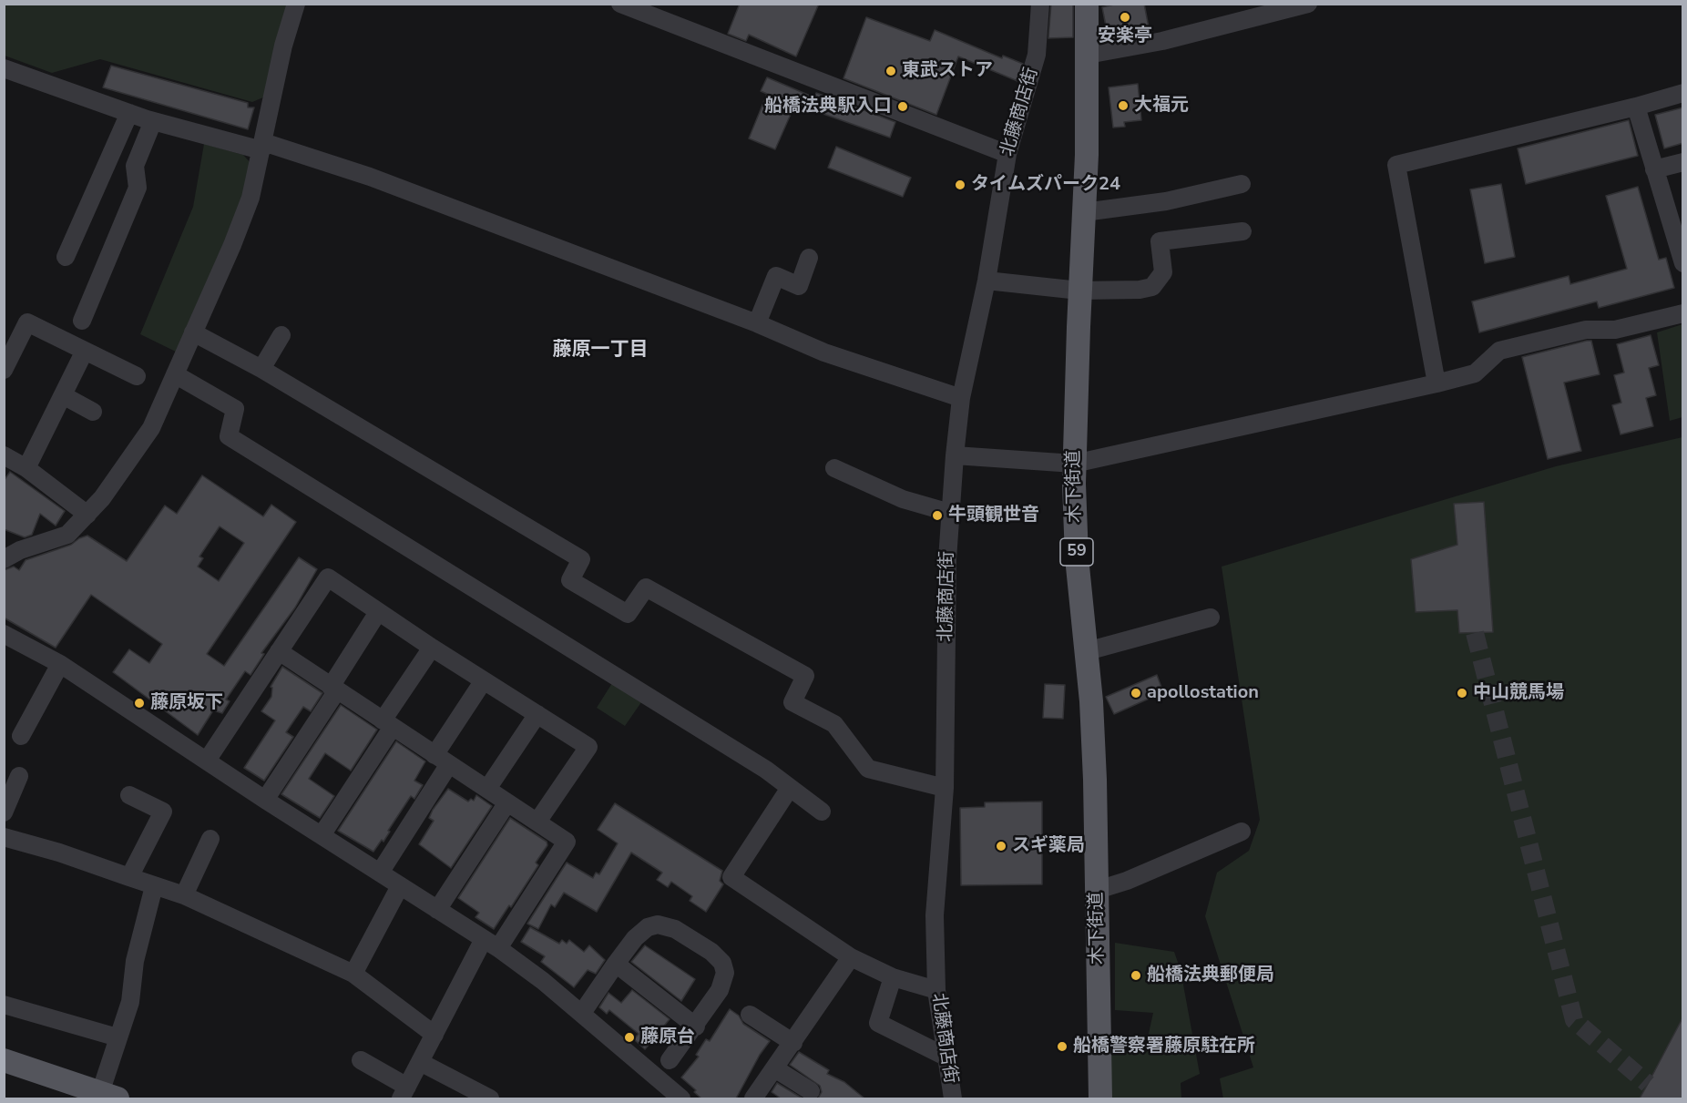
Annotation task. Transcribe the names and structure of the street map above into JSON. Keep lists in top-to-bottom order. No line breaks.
{"streets":{"main road":["木下街道","59"],"street":["北藤商店街"]},"districts":["藤原一丁目"],"places":["安楽亭","東武ストア","大福元","船橋法典駅入口","タイムズパーク24","牛頭観世音","apollostation","中山競馬場","藤原坂下","スギ薬局","船橋法典郵便局","藤原台","船橋警察署藤原駐在所"]}
